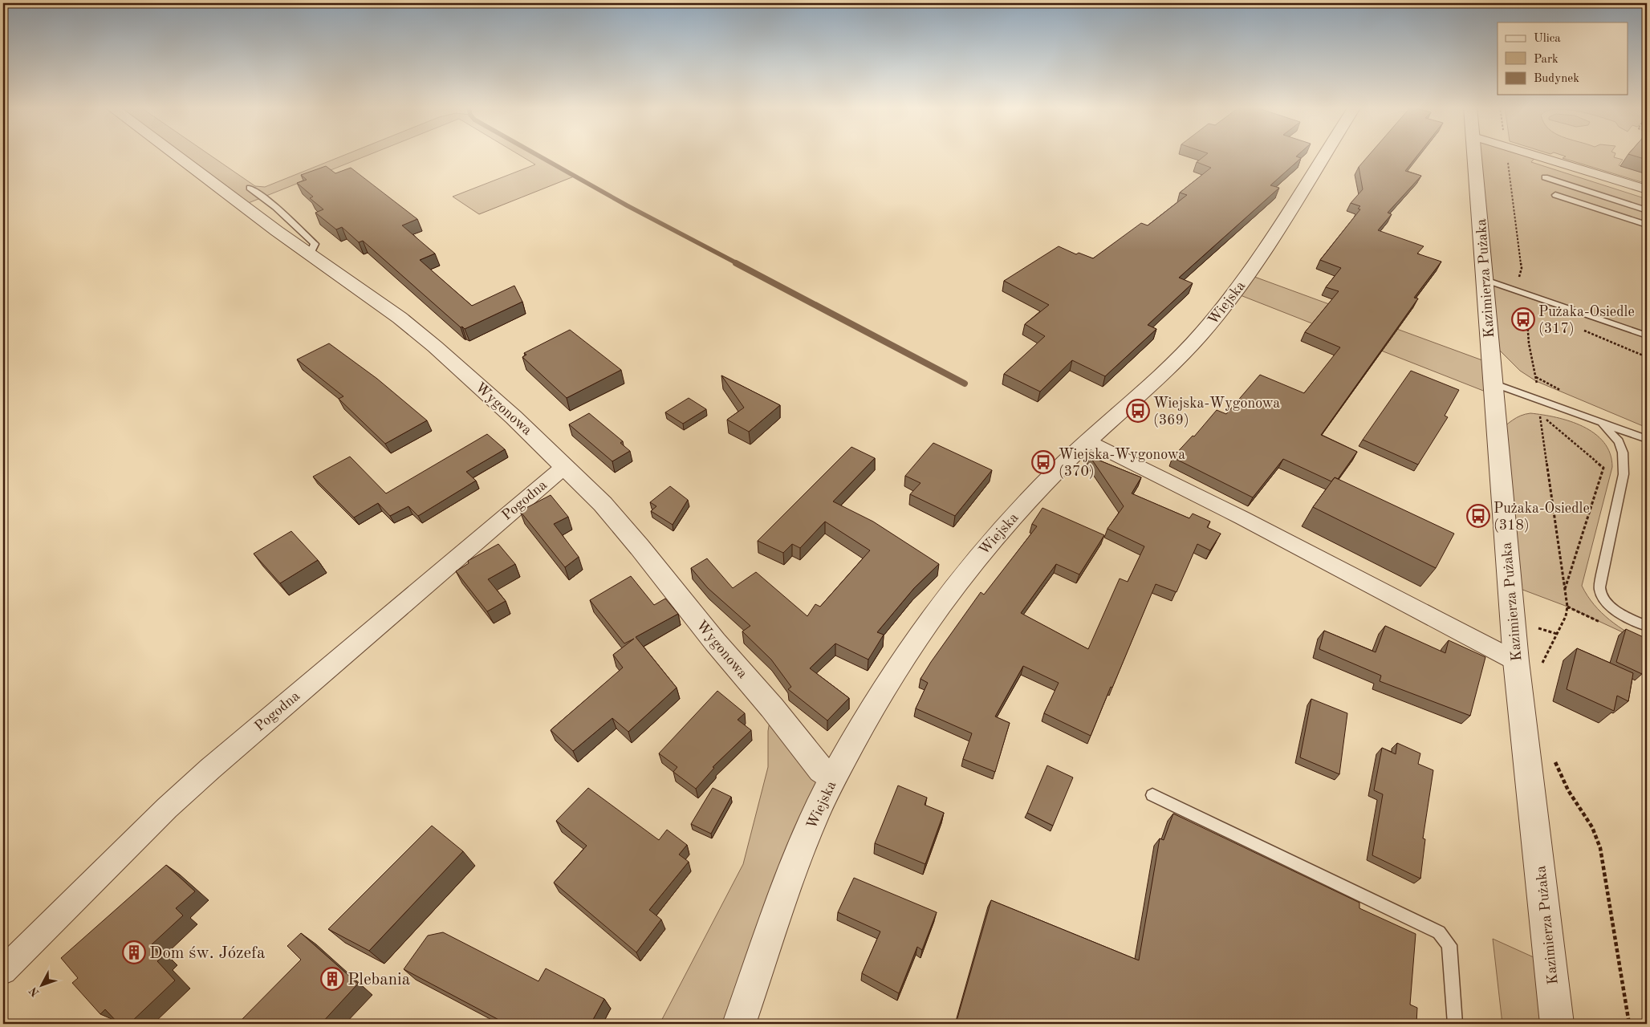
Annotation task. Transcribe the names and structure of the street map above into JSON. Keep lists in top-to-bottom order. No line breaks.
{"streets":{"street":["Kazimierza Pużaka","Wiejska","Wygonowa","Pogodna"]},"crossings":[["Wiejska","Wygonowa"],["Wygonowa","Pogodna"]],"places":{"bus stop":["Pużaka-Osiedle (317)","Wiejska-Wygonowa (369)","Wiejska-Wygonowa (370)","Pużaka-Osiedle (318)"],"building":["Dom św. Józefa","Plebania"]},"legend":["Ulica","Park","Budynek"],"north":"bottom left"}
